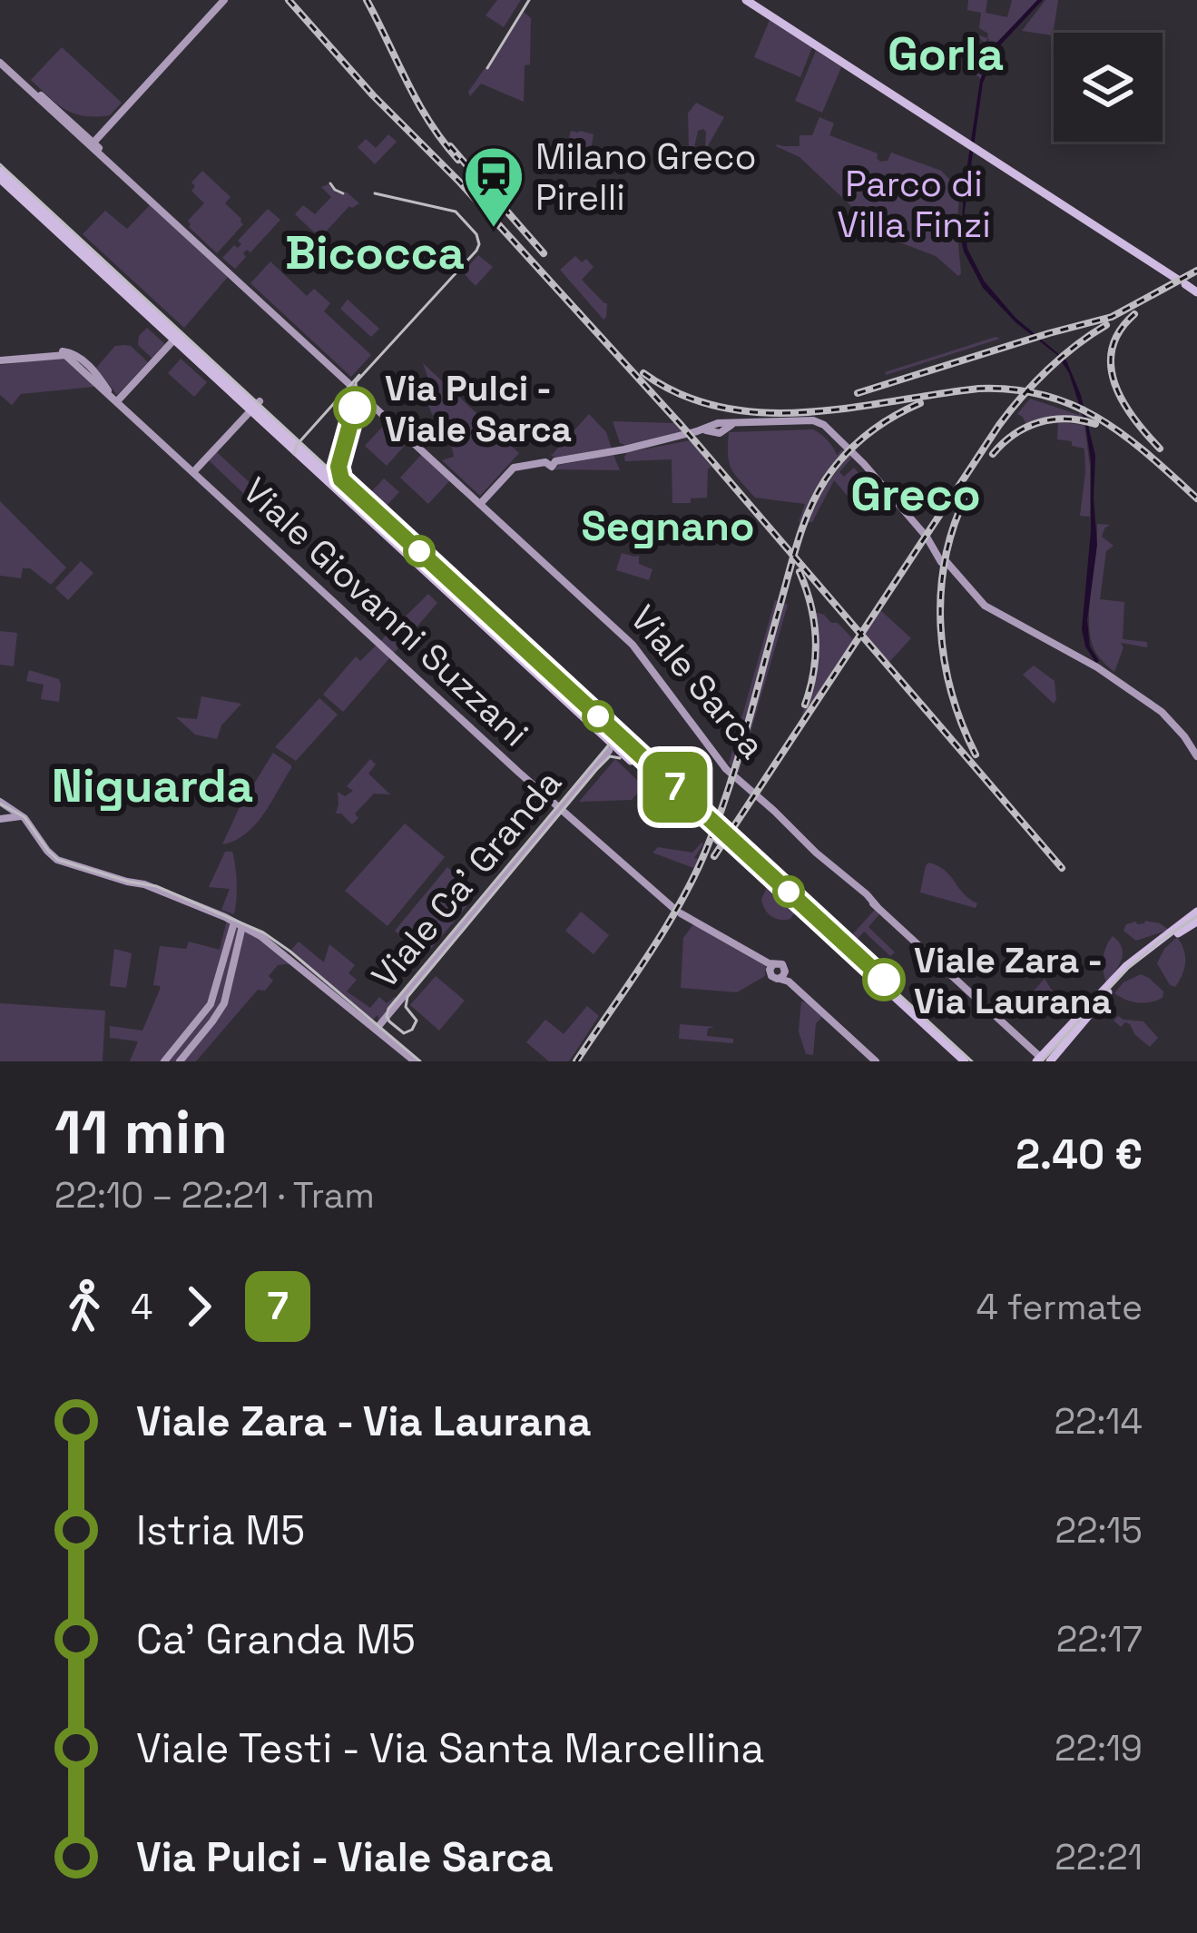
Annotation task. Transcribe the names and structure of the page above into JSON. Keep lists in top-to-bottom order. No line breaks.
{"streets":{"street":["Viale Giovanni Suzzani","Viale Sarca","Viale Ca' Granda"]},"crossings":[["Viale Giovanni Suzzani","Viale Ca' Granda"]],"districts":["Gorla","Bicocca","Greco","Segnano","Niguarda"],"parks":["Parco di Villa Finzi"],"places":{"station":["Milano Greco Pirelli"],"other":["Via Pulci - Viale Sarca","Viale Zara - Via Laurana"]},"lines":["tram line 7"],"page":{"on_map":"7","heading":["11 min","22:10 – 22:21 · Tram","2.40 €"],"legs":["4","7","4 fermate"],"list":[{"name":"Viale Zara - Via Laurana","value":"22:14"},{"name":"Istria M5","value":"22:15"},{"name":"Ca' Granda M5","value":"22:17"},{"name":"Viale Testi - Via Santa Marcellina","value":"22:19"},{"name":"Via Pulci - Viale Sarca","value":"22:21"}]}}
